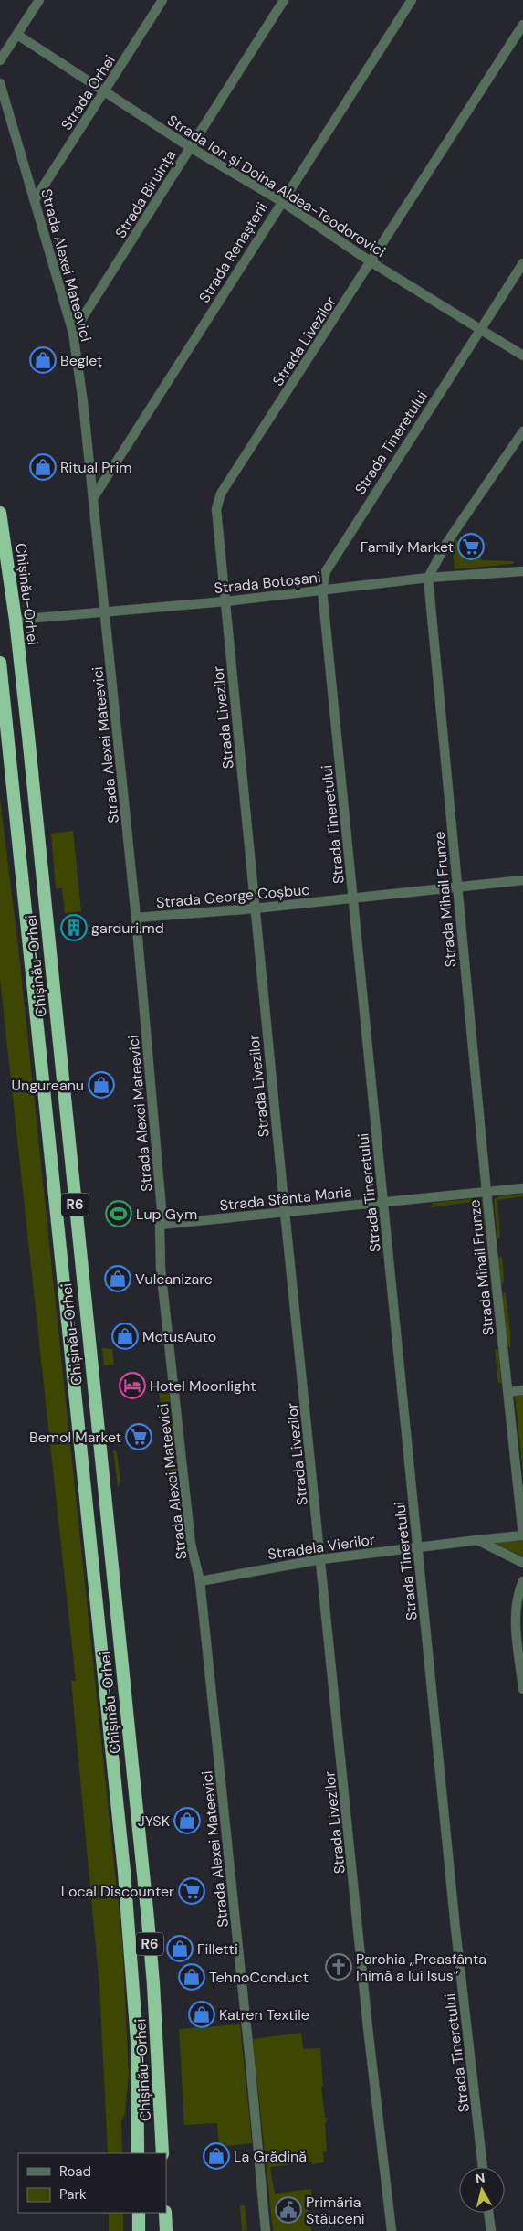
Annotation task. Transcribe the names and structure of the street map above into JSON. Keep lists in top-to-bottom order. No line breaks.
{"streets":{"highway":["Chișinău-Orhei","R6"],"street":["Strada Orhei","Strada Ion și Doina Aldea-Teodorovici","Strada Biruința","Strada Renașterii","Strada Alexei Mateevici","Strada Livezilor","Strada Tineretului","Strada Botoșani","Strada George Coșbuc","Strada Mihail Frunze","Strada Sfânta Maria","Stradela Vierilor"]},"crossings":[["Strada Orhei","Strada Ion și Doina Aldea-Teodorovici"],["Strada Orhei","Strada Alexei Mateevici"],["Strada Ion și Doina Aldea-Teodorovici","Strada Biruința"],["Strada Ion și Doina Aldea-Teodorovici","Strada Renașterii"],["Strada Ion și Doina Aldea-Teodorovici","Strada Livezilor"],["Strada Ion și Doina Aldea-Teodorovici","Strada Tineretului"],["Strada Biruința","Strada Alexei Mateevici"],["Strada Renașterii","Strada Alexei Mateevici"],["Strada Alexei Mateevici","Strada Botoșani"],["Strada Alexei Mateevici","Strada George Coșbuc"],["Strada Alexei Mateevici","Strada Sfânta Maria"],["Strada Alexei Mateevici","Stradela Vierilor"],["Strada Livezilor","Strada Botoșani"],["Strada Livezilor","Strada George Coșbuc"],["Strada Livezilor","Strada Sfânta Maria"],["Strada Livezilor","Stradela Vierilor"],["Strada Tineretului","Strada Botoșani"],["Strada Tineretului","Strada George Coșbuc"],["Strada Tineretului","Strada Sfânta Maria"],["Strada Tineretului","Stradela Vierilor"],["Strada Botoșani","Chișinău-Orhei"],["Strada Botoșani","Strada Mihail Frunze"],["Strada George Coșbuc","Strada Mihail Frunze"],["Strada Mihail Frunze","Strada Sfânta Maria"],["Strada Mihail Frunze","Stradela Vierilor"]],"places":{"shop":["Begleț","Ritual Prim","Ungureanu","Vulcanizare","MotusAuto","JYSK","Filletti","TehnoConduct","Katren Textile","La Grădină"],"supermarket":["Family Market","Bemol Market","Local Discounter"],"building":["garduri.md"],"sports":["Lup Gym"],"hotel":["Hotel Moonlight"],"church":["Parohia „Preasfânta Inimă a lui Isus”"],"public building":["Primăria Stăuceni"]},"legend":["Road","Park"],"north":"top"}
